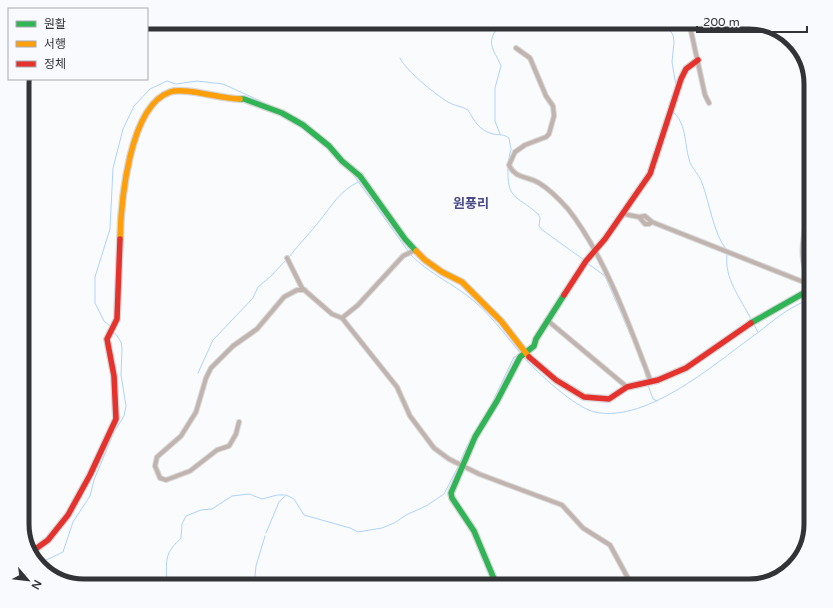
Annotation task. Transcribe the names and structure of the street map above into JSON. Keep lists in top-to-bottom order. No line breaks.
{"districts":["원풍리"],"legend":["원활","서행","정체"],"scale_bar":"200 m","north":"bottom right"}
